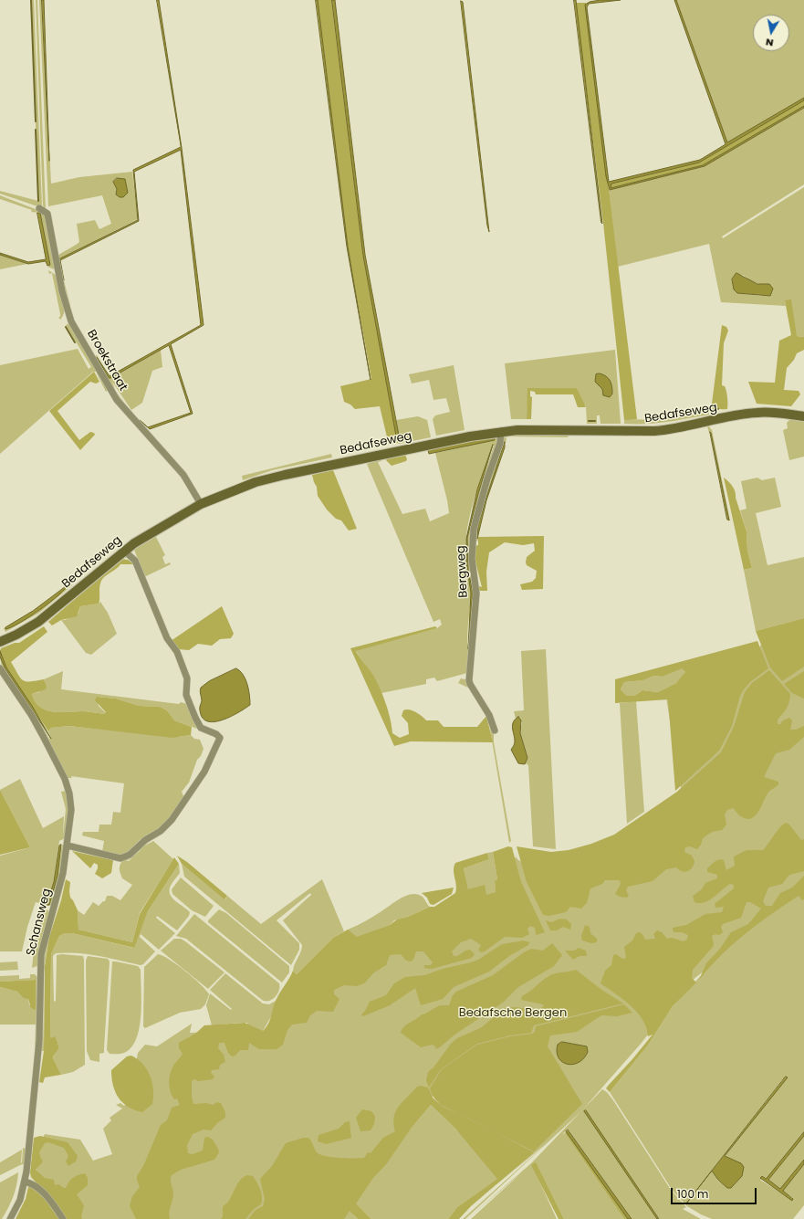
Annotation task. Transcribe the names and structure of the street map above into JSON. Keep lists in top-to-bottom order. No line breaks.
{"streets":{"street":["Broekstraat","Bedafseweg","Bergweg","Schansweg"]},"crossings":[["Broekstraat","Bedafseweg"],["Bedafseweg","Bergweg"]],"parks":["Bedafsche Bergen"],"scale_bar":"100 m","north":"bottom"}
